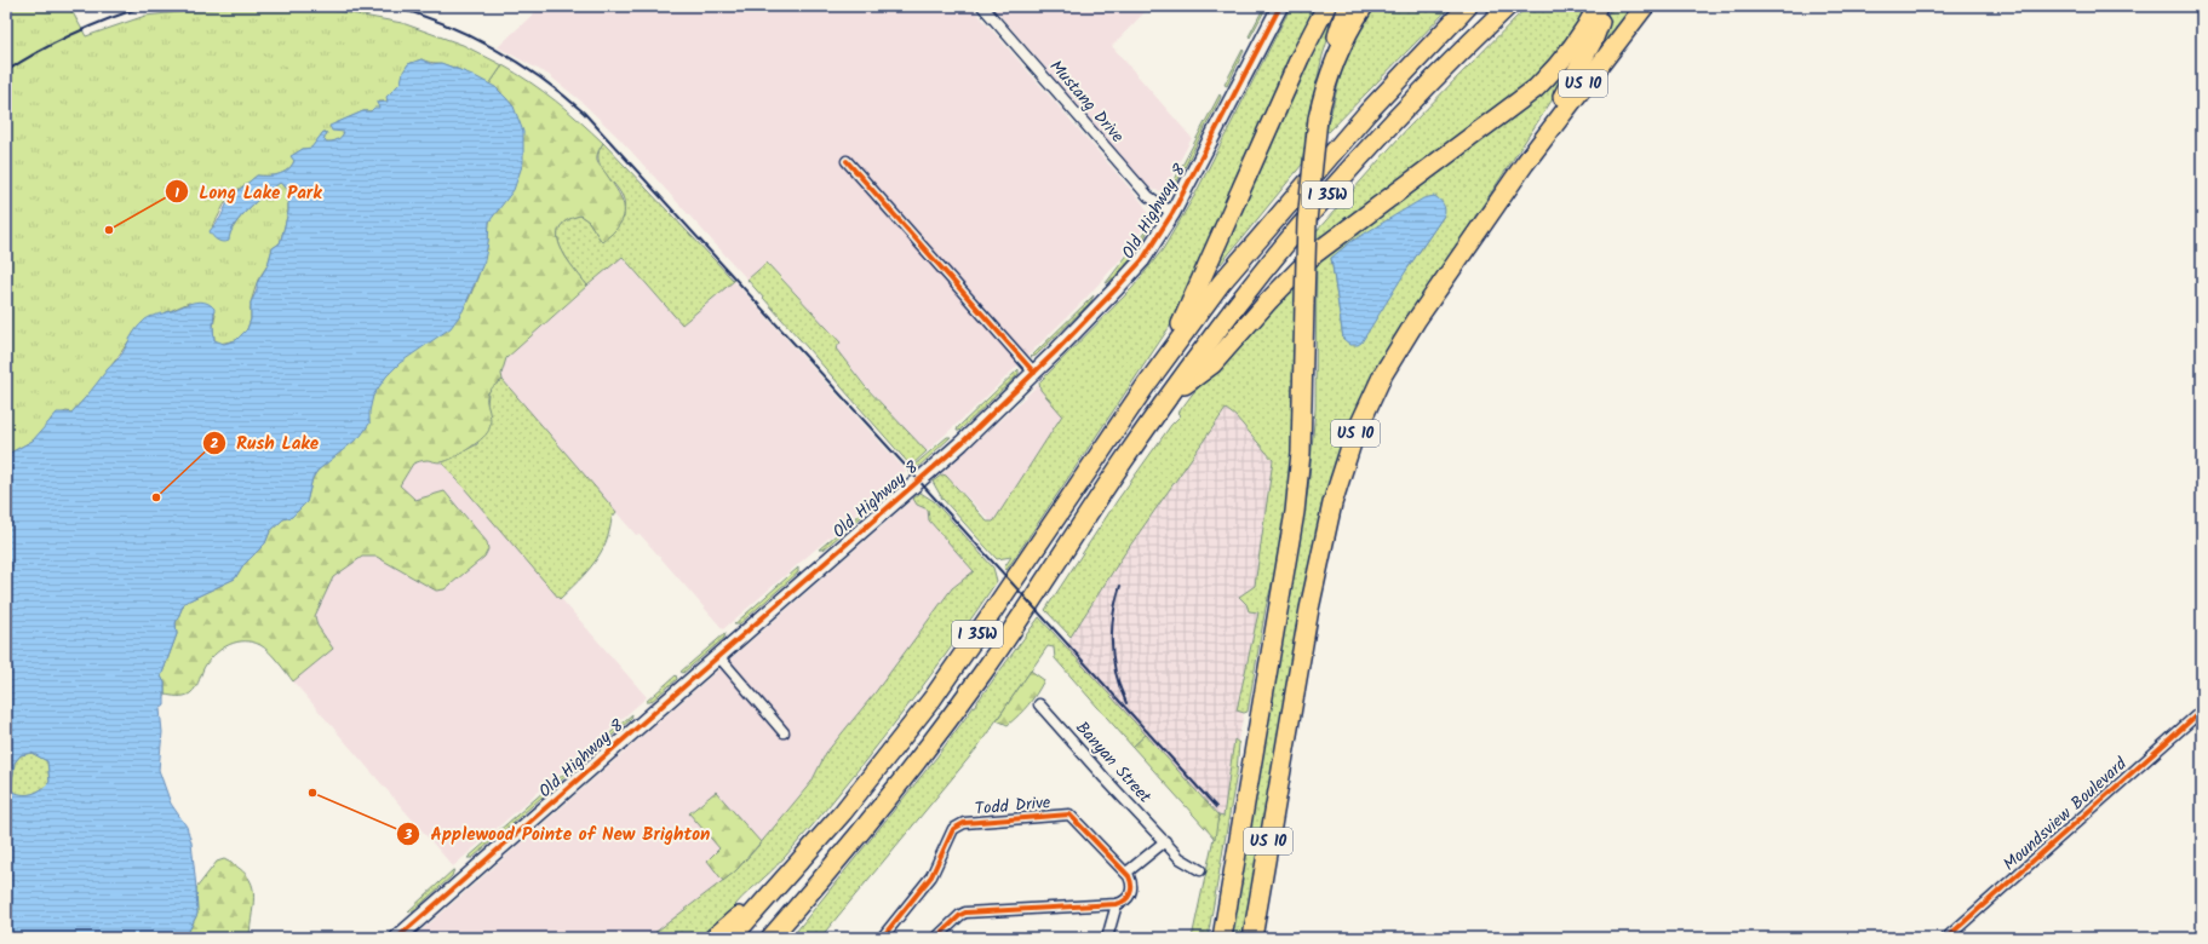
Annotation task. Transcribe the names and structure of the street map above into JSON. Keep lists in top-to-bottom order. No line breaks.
{"streets":{"highway":["US 10","I 35W"],"street":["Mustang Drive","Old Highway 8","Banyan Street","Todd Drive","Moundsview Boulevard"]},"crossings":[["Mustang Drive","Old Highway 8"]],"places":["Long Lake Park","Rush Lake","Applewood Pointe of New Brighton"]}
